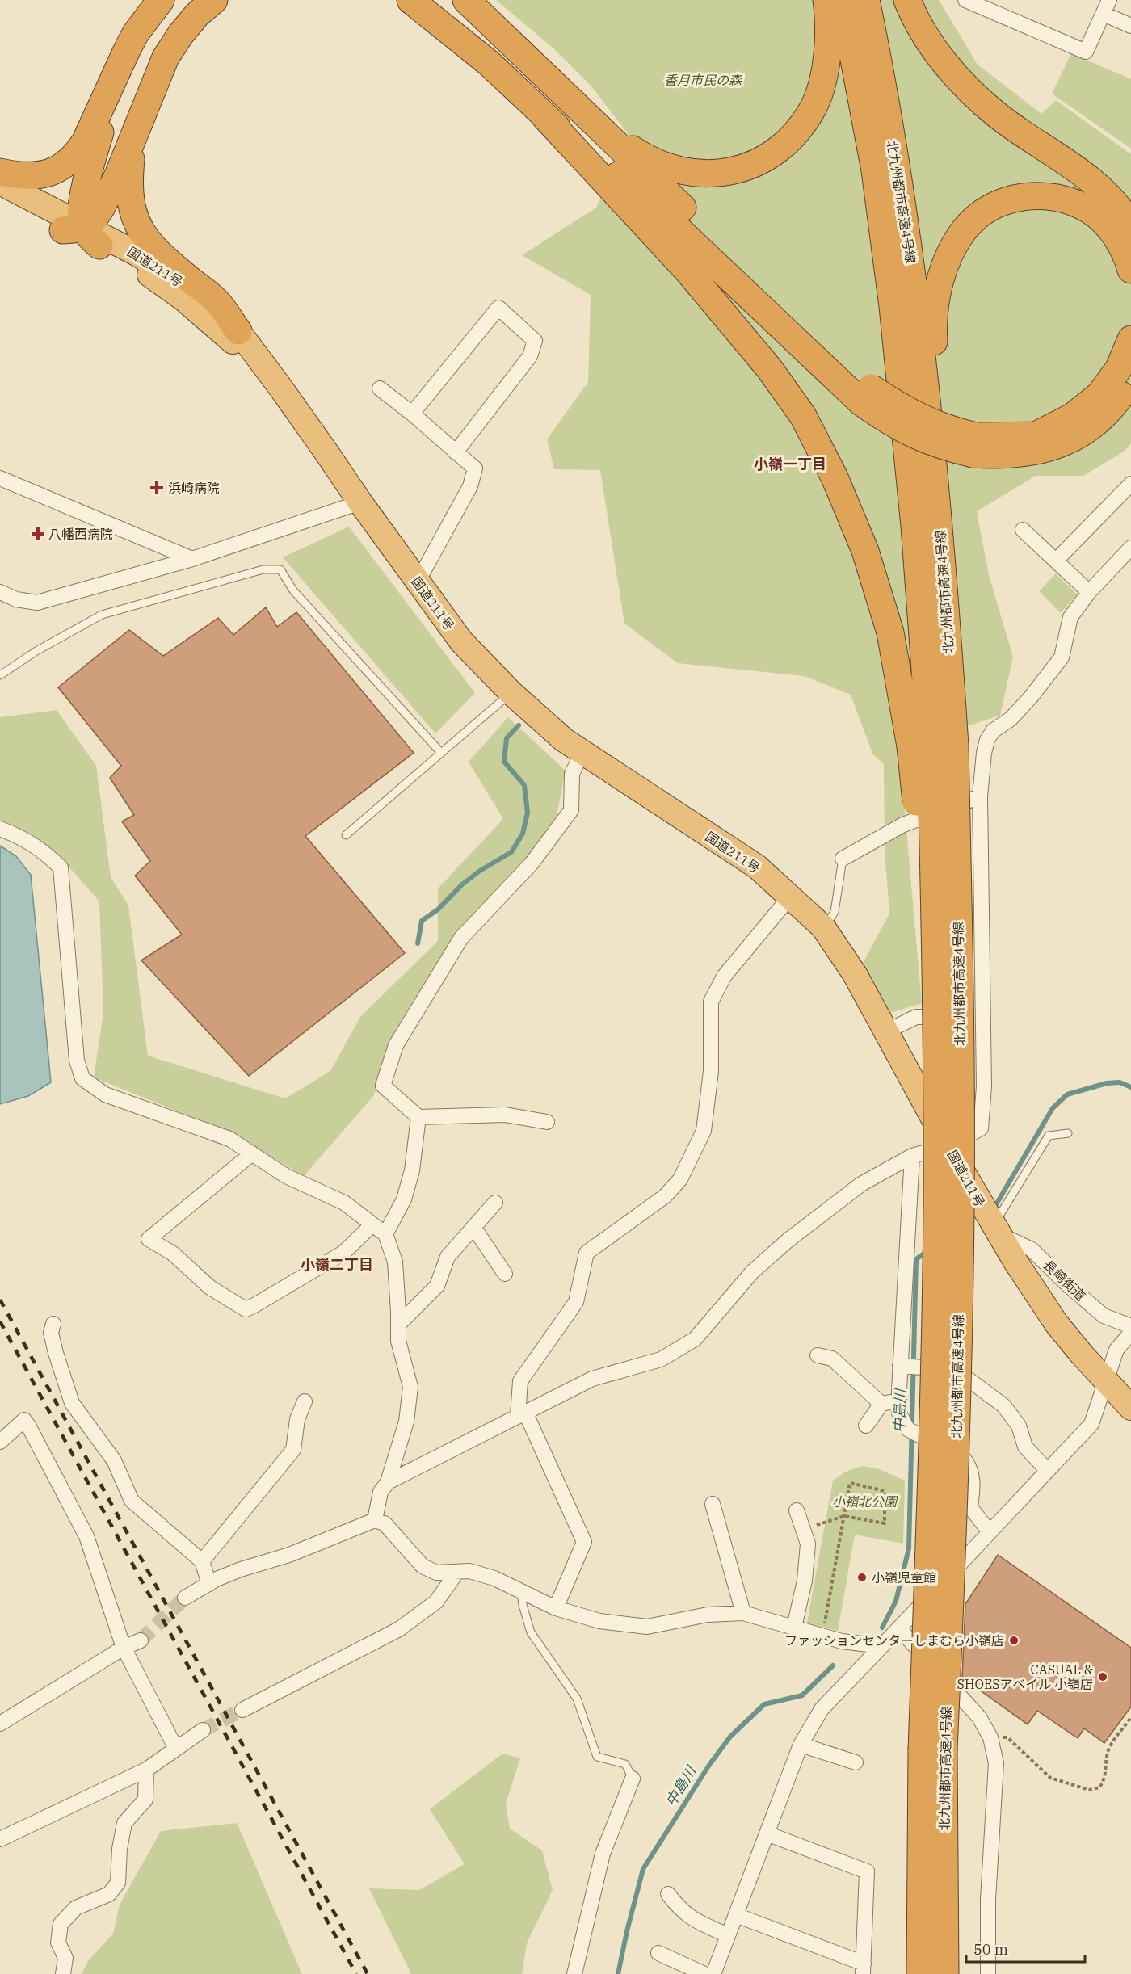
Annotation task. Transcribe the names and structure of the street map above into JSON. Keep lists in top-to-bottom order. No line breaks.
{"streets":{"highway":["北九州都市高速4号線","国道211号"],"street":["長崎街道"]},"crossings":[["国道211号","長崎街道"]],"districts":["小嶺一丁目","小嶺二丁目"],"water":["中島川"],"parks":["香月市民の森","小嶺北公園"],"places":{"health":["浜崎病院","八幡西病院"],"other":["小嶺児童館","ファッションセンターしまむら小嶺店","CASUAL & SHOESアベイル 小嶺店"]},"scale_bar":"50 m"}
